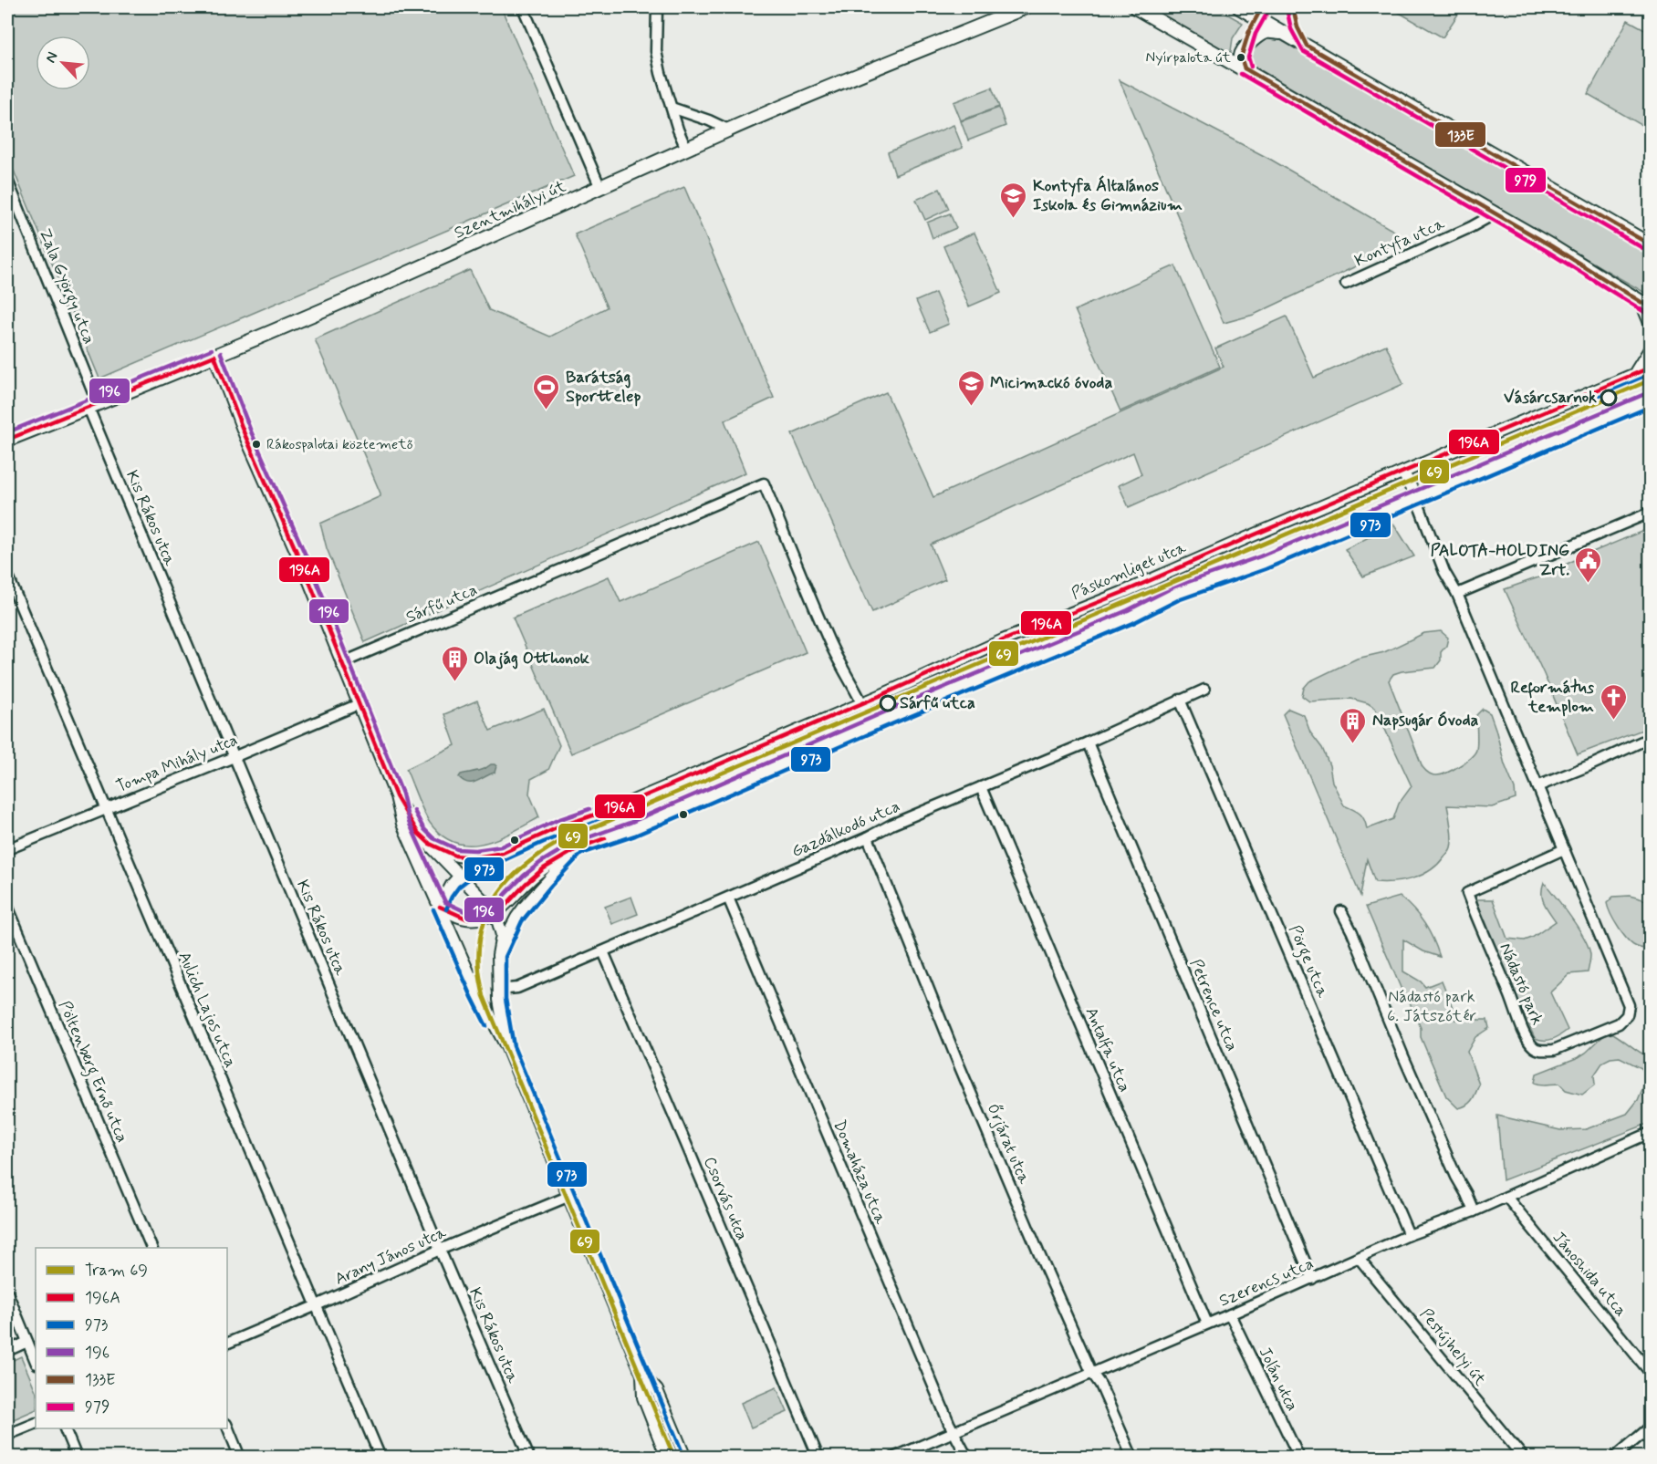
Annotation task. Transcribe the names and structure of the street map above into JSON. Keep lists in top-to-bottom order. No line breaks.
{"streets":{"main road":["Szentmihályi út"],"street":["Kontyfa utca","Zala György utca","Kis Rákos utca","Páskomliget utca","Sárfű utca","Tompa Mihály utca","Gazdálkodó utca","Pörge utca","Nádastó park","Petrence utca","Aulich Lajos utca","Antalfa utca","Pöltenberg Ernő utca","Őrjárat utca","Domaháza utca","Csorvás utca","Arany János utca","Jánoshida utca","Szerencs utca","Pestújhelyi út","Jolán utca"]},"crossings":[["Szentmihályi út","Zala György utca"],["Szentmihályi út","Kis Rákos utca"],["Zala György utca","Kis Rákos utca"],["Kis Rákos utca","Tompa Mihály utca"],["Kis Rákos utca","Arany János utca"],["Páskomliget utca","Sárfű utca"],["Tompa Mihály utca","Aulich Lajos utca"],["Gazdálkodó utca","Pörge utca"],["Gazdálkodó utca","Petrence utca"],["Gazdálkodó utca","Antalfa utca"],["Gazdálkodó utca","Őrjárat utca"],["Gazdálkodó utca","Domaháza utca"],["Gazdálkodó utca","Csorvás utca"],["Pörge utca","Szerencs utca"],["Petrence utca","Szerencs utca"],["Aulich Lajos utca","Arany János utca"],["Antalfa utca","Szerencs utca"],["Őrjárat utca","Szerencs utca"],["Domaháza utca","Szerencs utca"],["Jánoshida utca","Szerencs utca"],["Szerencs utca","Pestújhelyi út"],["Szerencs utca","Jolán utca"]],"parks":["Nádastó park 6. Játszótér"],"places":{"other":["Nyírpalota út","Vásárcsarnok","Rákospalotai köztemető","Sárfű utca"],"school or university":["Kontyfa Általános Iskola és Gimnázium","Micimackó óvoda"],"sports":["Barátság Sporttelep"],"public building":["PALOTA-HOLDING Zrt."],"building":["Olajág Otthonok","Napsugár Óvoda"],"church":["Református templom"]},"lines":["transit line 133E","transit line 979","transit line 196","transit line 196A","transit line 973","tram line 69"],"legend":["Tram 69","196A","973","196","133E","979"],"north":"top left"}
